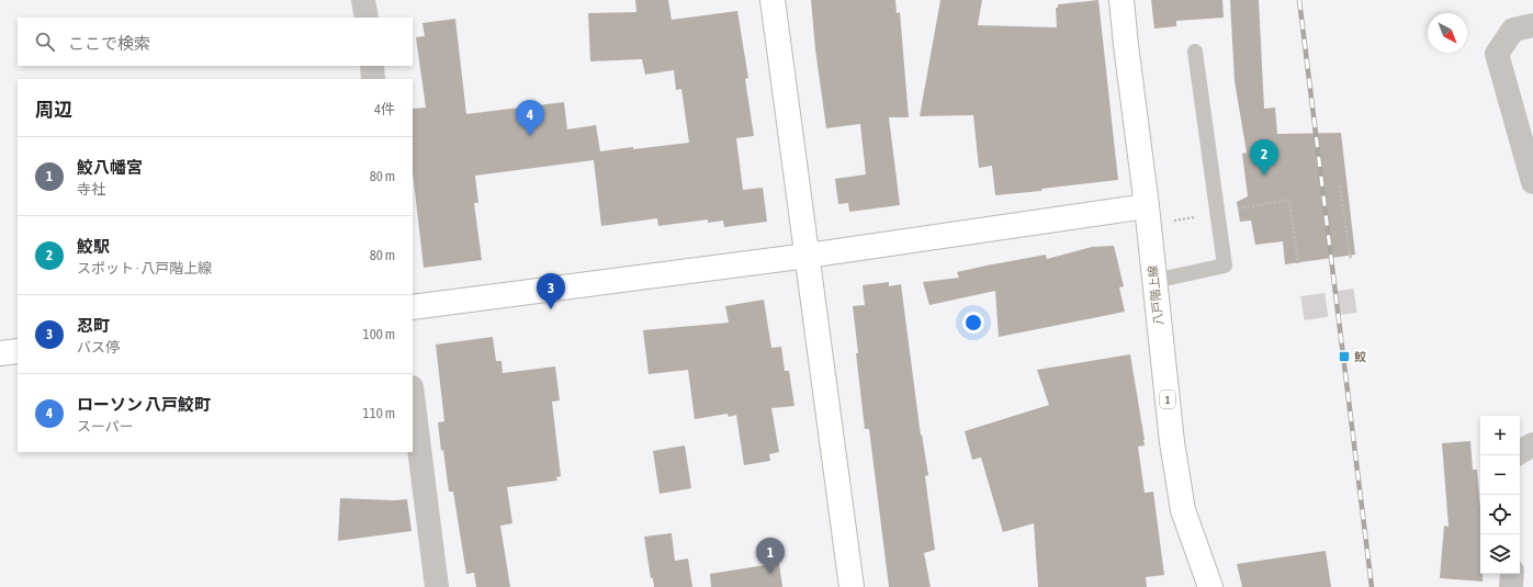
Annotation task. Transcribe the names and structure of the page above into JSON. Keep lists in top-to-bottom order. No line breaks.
{"streets":{"street":["八戸階上線","1"]},"places":{"transit":["鮫"]},"north":"bottom right","page":{"search":"ここで検索","heading":["周辺","4件"],"pins":["4","2","3","1"],"list":[{"mark":"1","name":"鮫八幡宮","note":"寺社","value":"80 m"},{"mark":"2","name":"鮫駅","note":"スポット · 八戸階上線","value":"80 m"},{"mark":"3","name":"忍町","note":"バス停","value":"100 m"},{"mark":"4","name":"ローソン 八戸鮫町","note":"スーパー","value":"110 m"}],"map_buttons":["+","−"]}}
